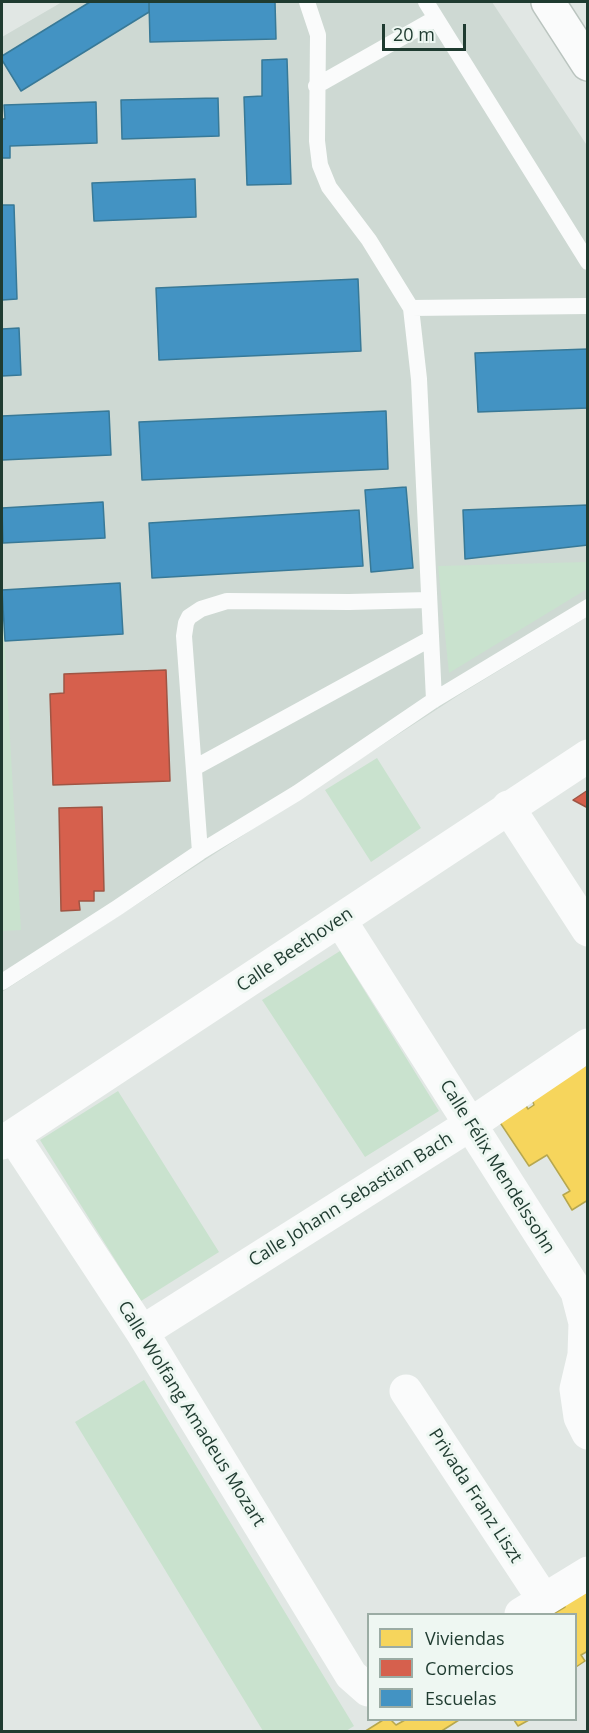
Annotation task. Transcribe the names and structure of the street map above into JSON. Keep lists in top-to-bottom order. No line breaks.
{"streets":{"street":["Calle Beethoven","Calle Félix Mendelssohn","Calle Johann Sebastian Bach","Calle Wolfang Amadeus Mozart","Privada Franz Liszt"]},"crossings":[["Calle Beethoven","Calle Félix Mendelssohn"],["Calle Beethoven","Calle Wolfang Amadeus Mozart"],["Calle Félix Mendelssohn","Calle Johann Sebastian Bach"],["Calle Johann Sebastian Bach","Calle Wolfang Amadeus Mozart"]],"legend":["Viviendas","Comercios","Escuelas"],"scale_bar":"20 m"}
